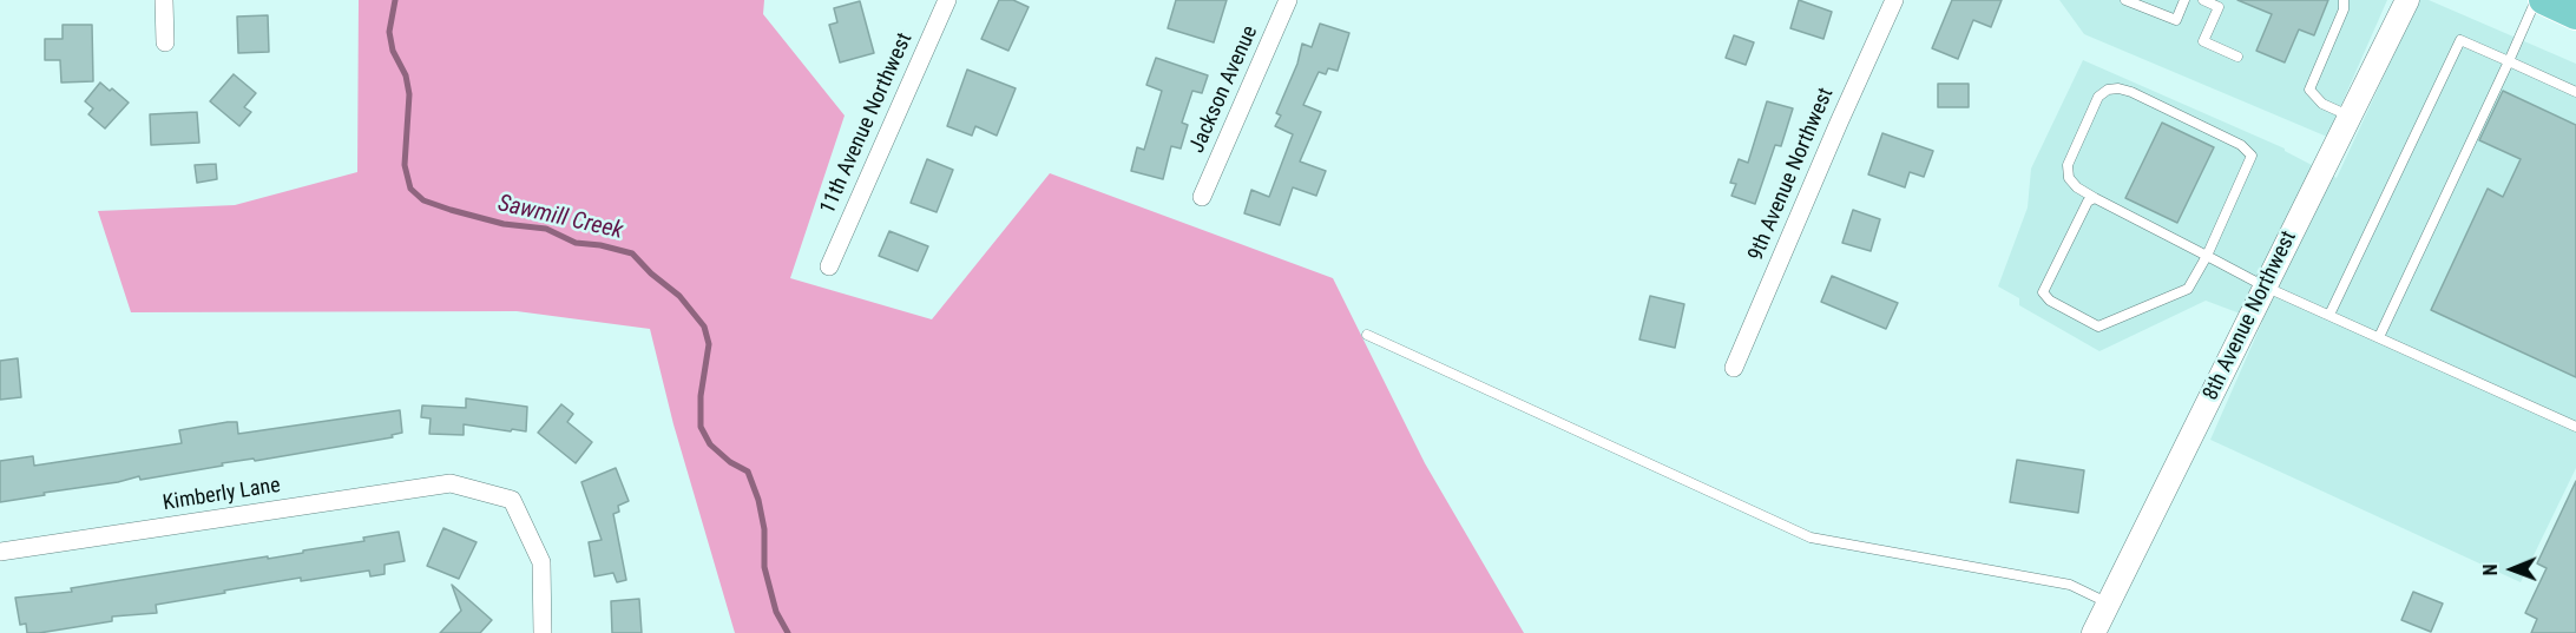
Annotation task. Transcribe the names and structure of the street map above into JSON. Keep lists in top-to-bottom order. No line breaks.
{"streets":{"street":["Jackson Avenue","11th Avenue Northwest","9th Avenue Northwest","8th Avenue Northwest","Kimberly Lane"]},"water":["Sawmill Creek"],"north":"left"}
